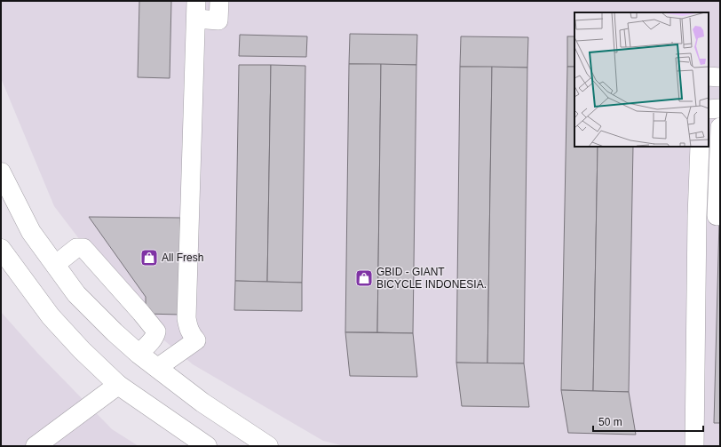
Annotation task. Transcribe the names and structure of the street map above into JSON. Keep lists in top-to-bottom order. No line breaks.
{"places":{"shop":["All Fresh","GBID - GIANT BICYCLE INDONESIA."]},"scale_bar":"50 m"}
